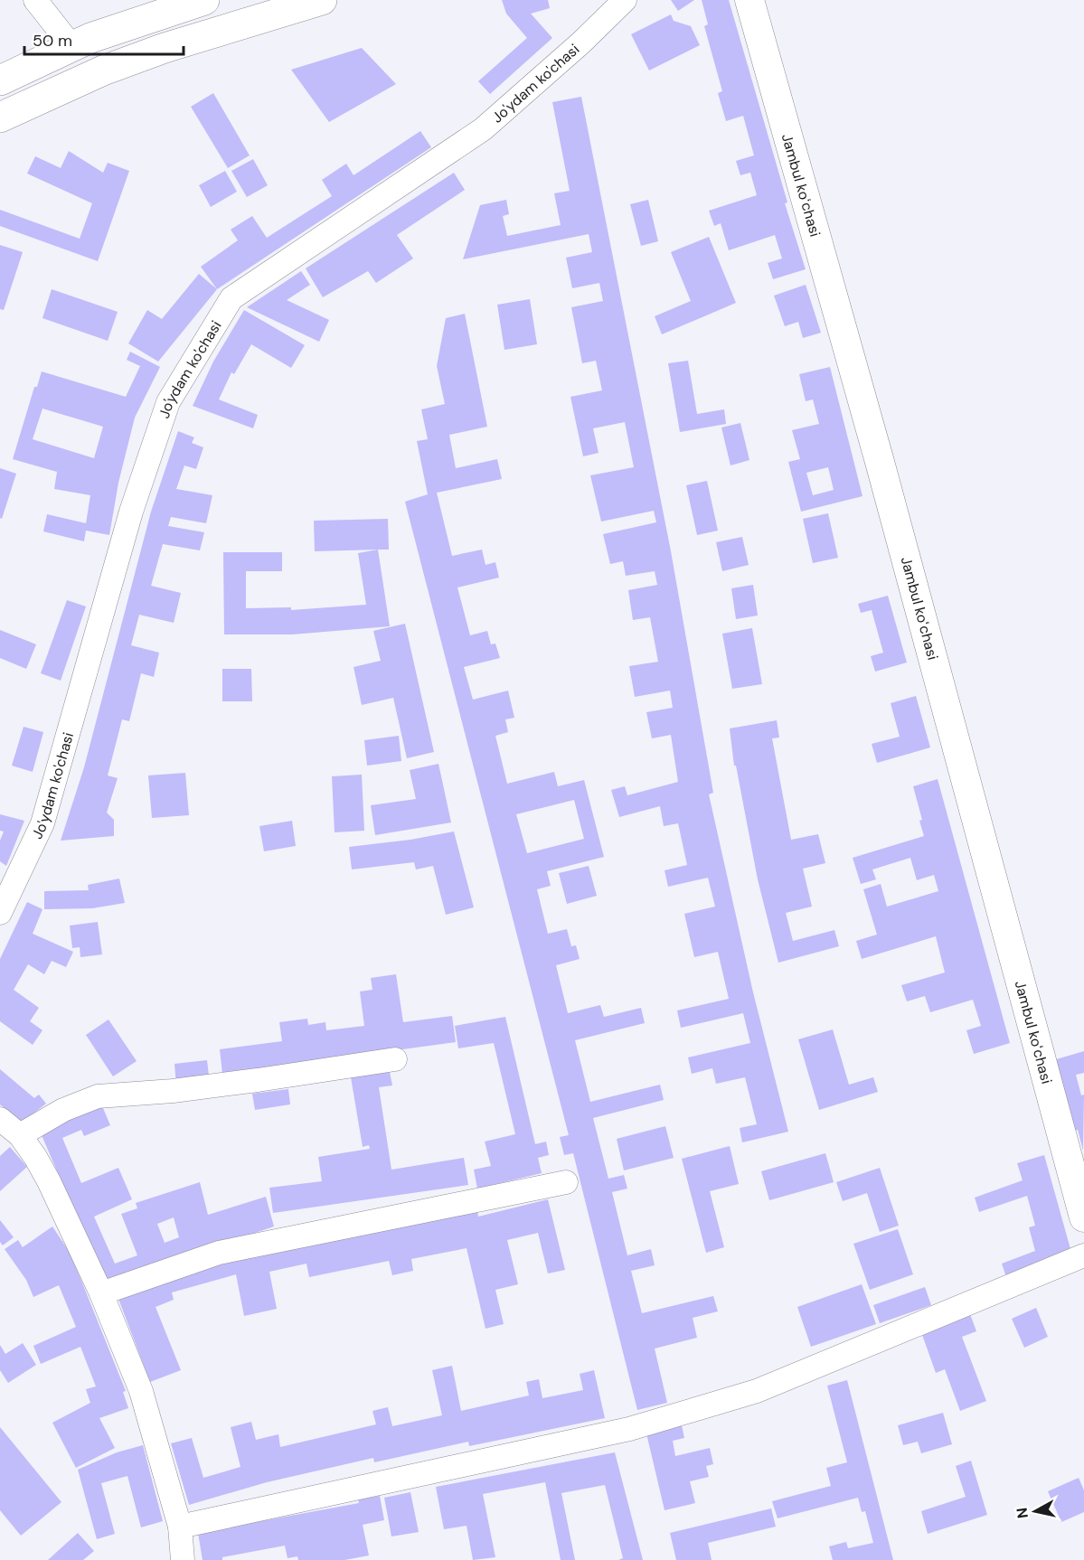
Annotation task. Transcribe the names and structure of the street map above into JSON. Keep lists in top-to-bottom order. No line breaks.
{"streets":{"street":["Jo'ydam ko'chasi","Jambul koʻchasi"]},"scale_bar":"50 m","north":"left"}
